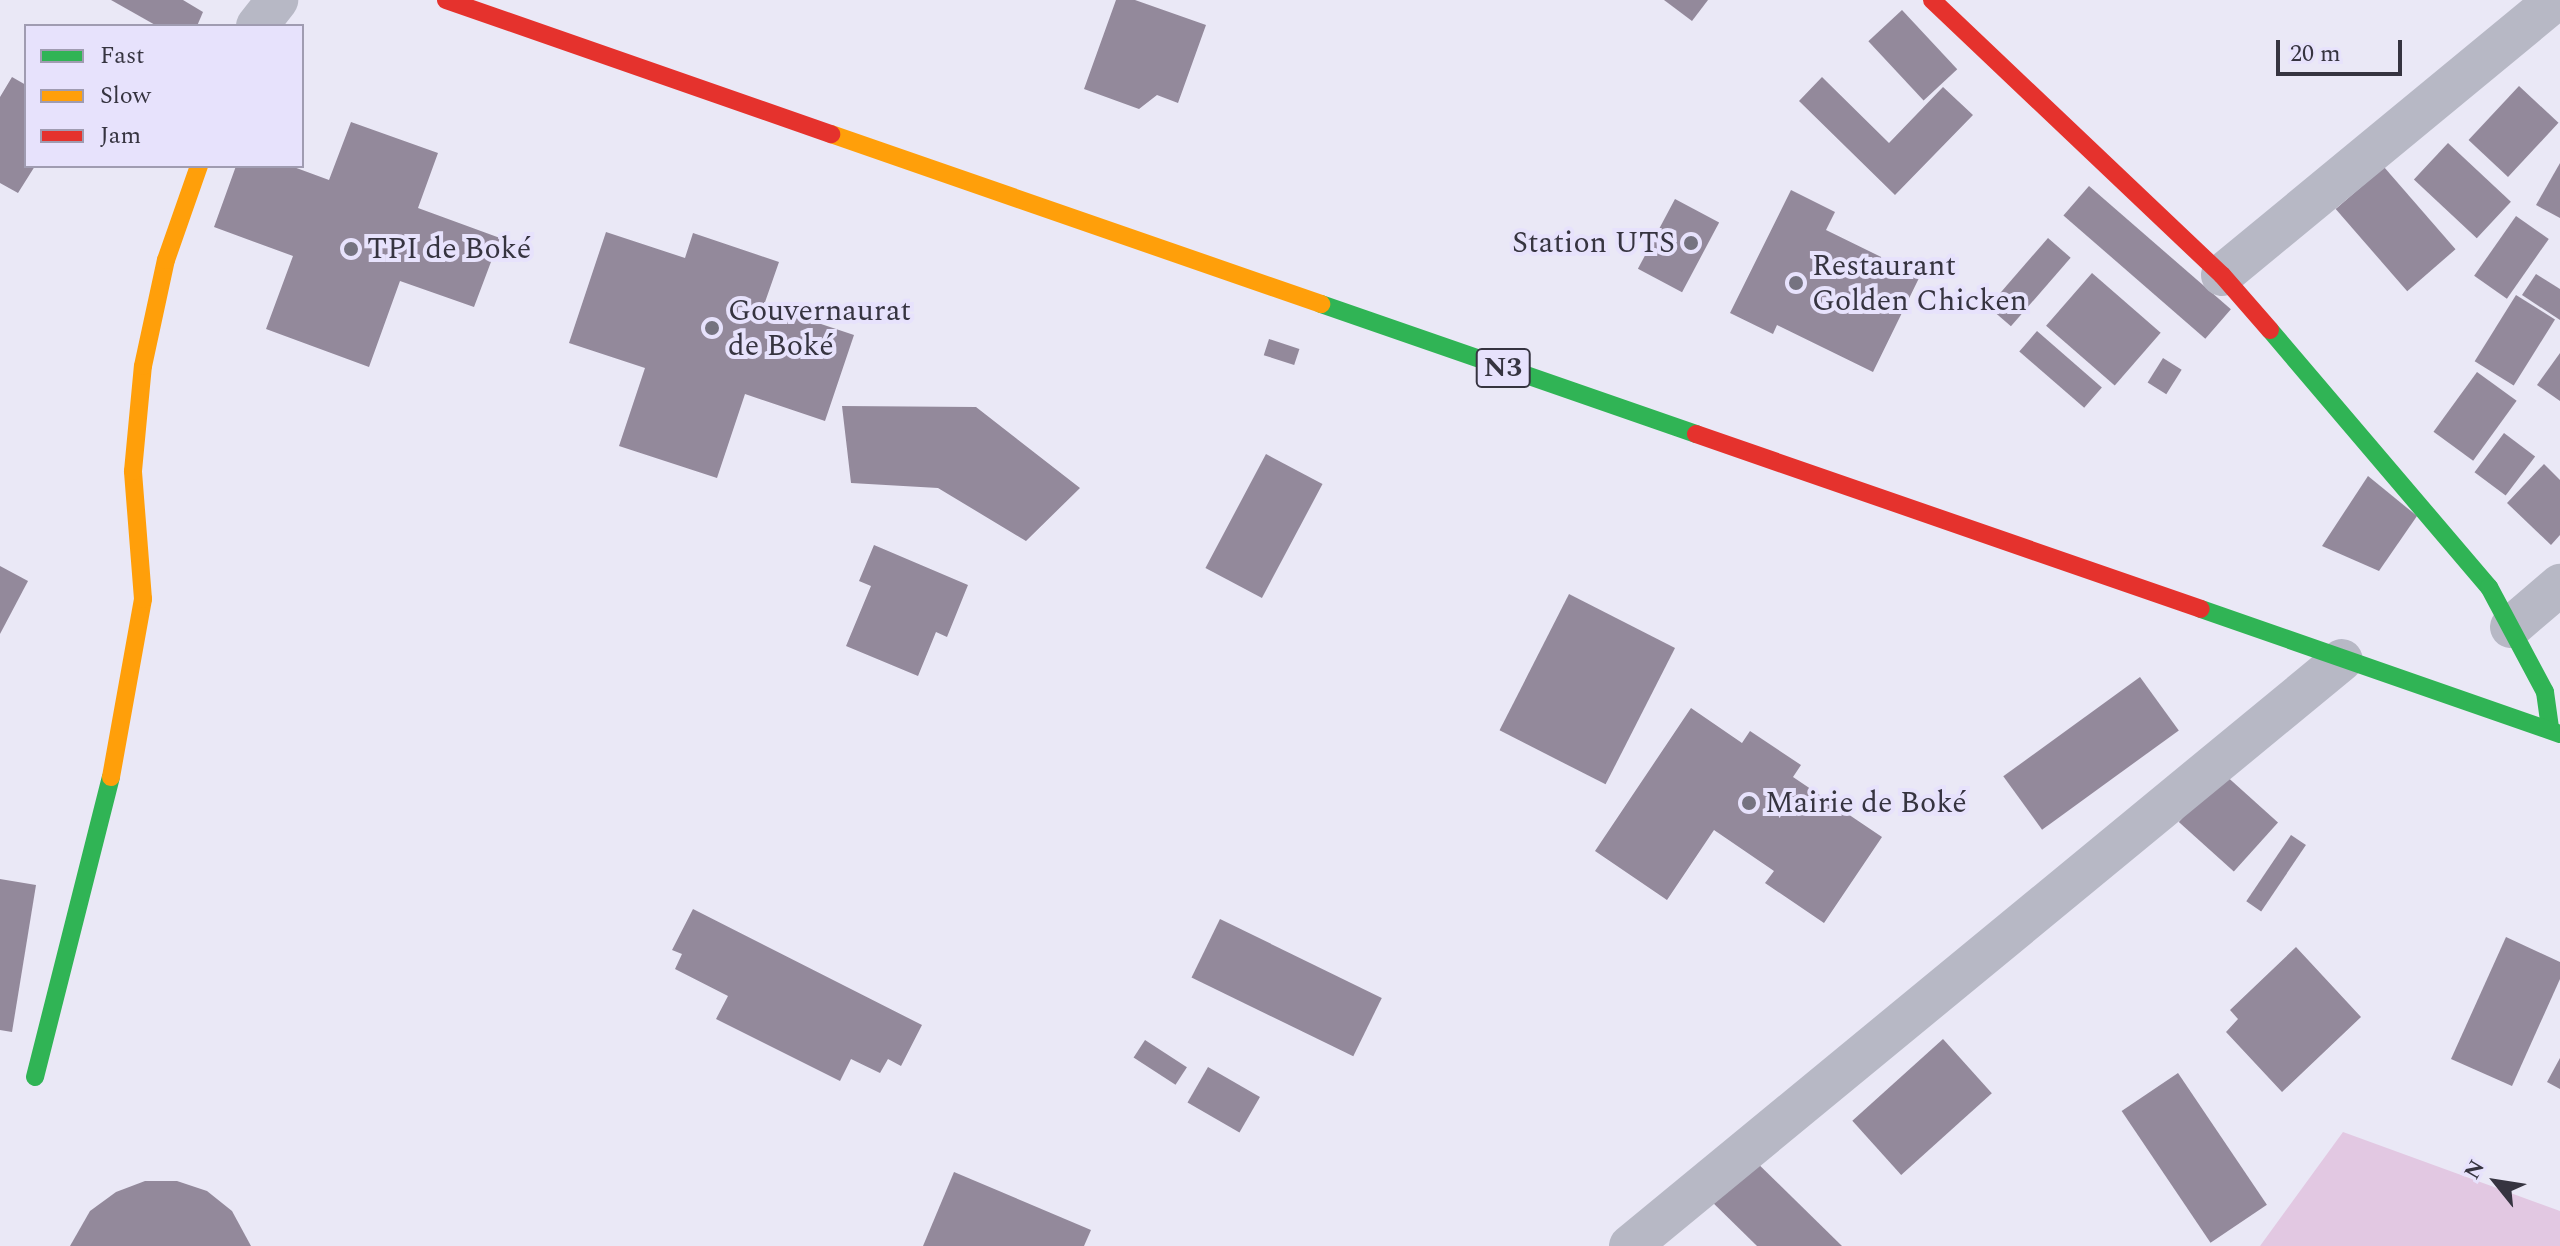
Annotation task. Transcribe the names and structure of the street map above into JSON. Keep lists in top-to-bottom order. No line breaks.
{"streets":{"main road":["N3"]},"places":["Station UTS","TPI de Boké","Restaurant Golden Chicken","Gouvernaurat de Boké","Mairie de Boké"],"legend":["Fast","Slow","Jam"],"scale_bar":"20 m","north":"top left"}
